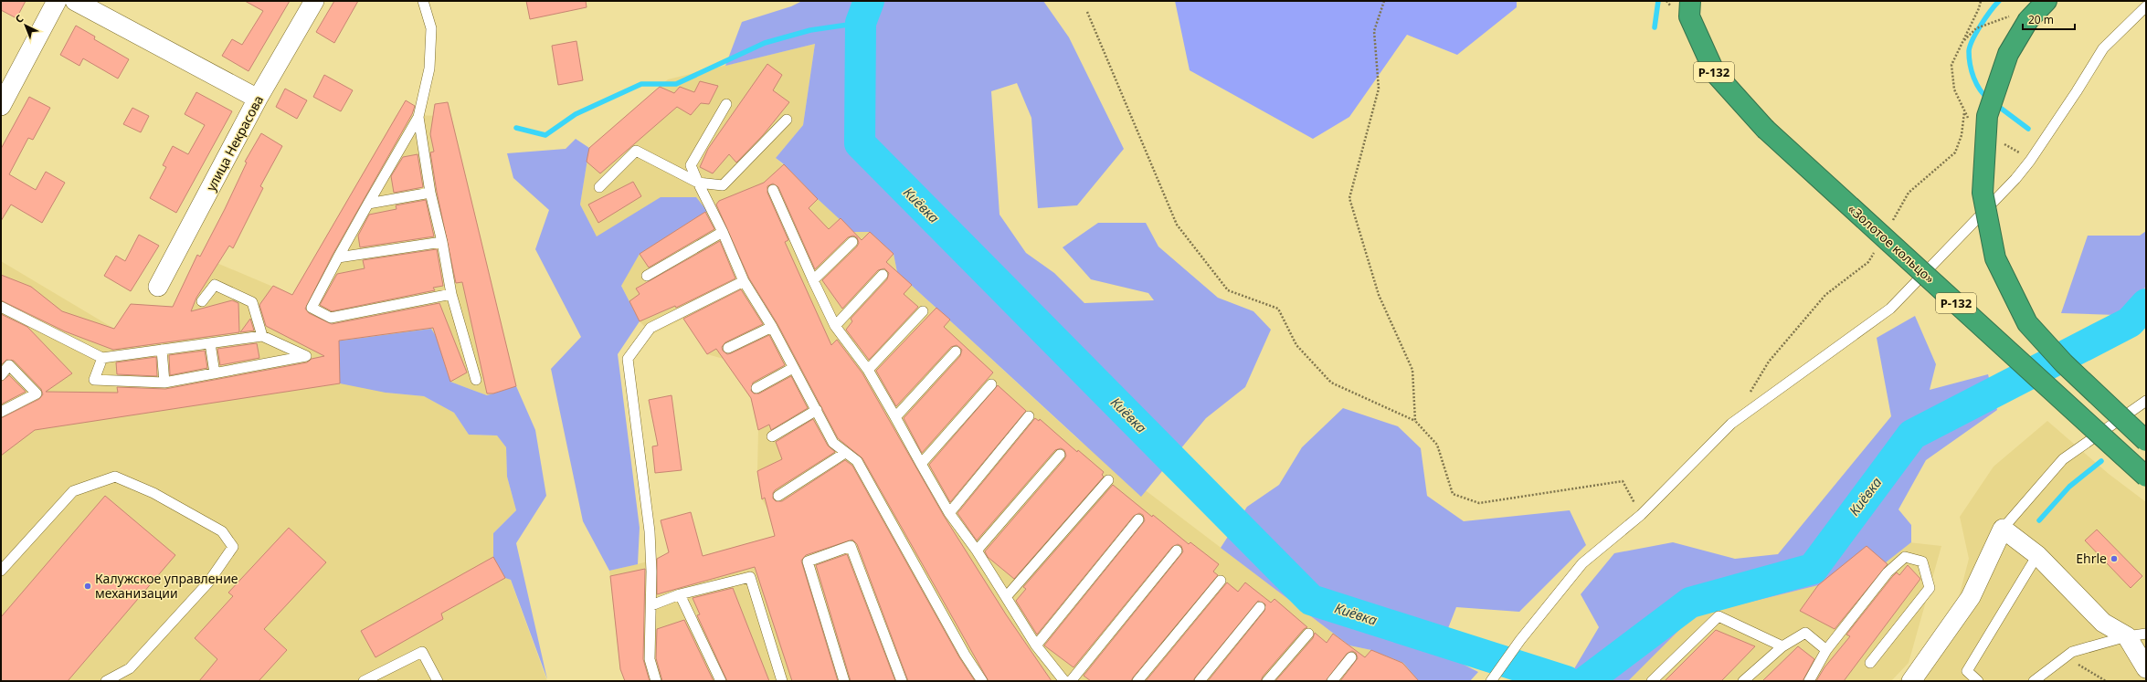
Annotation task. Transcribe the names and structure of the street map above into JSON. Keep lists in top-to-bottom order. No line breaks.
{"streets":{"highway":["Р-132","«Золотое кольцо»"],"street":["улица Некрасова"]},"water":["Киёвка"],"places":["Ehrle","Калужское управление механизации"],"scale_bar":"20 m","north":"top left"}
